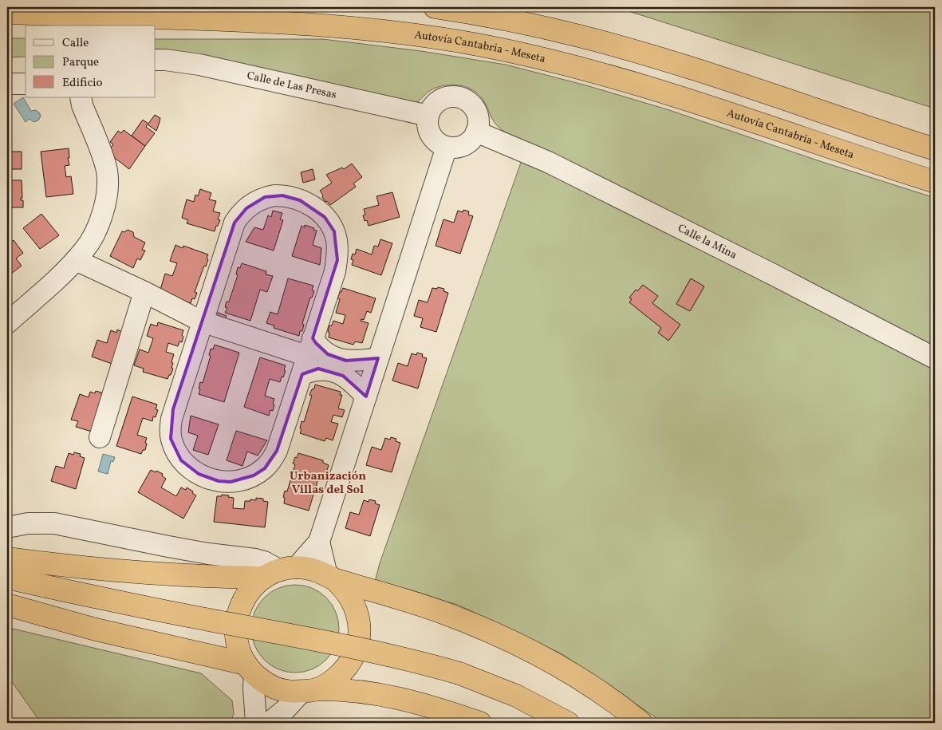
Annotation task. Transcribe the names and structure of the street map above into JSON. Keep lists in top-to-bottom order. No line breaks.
{"streets":{"highway":["Autovía Cantabria - Meseta"],"street":["Calle de Las Presas","Calle la Mina"]},"crossings":[["Calle de Las Presas","Calle la Mina"]],"districts":["Urbanización Villas del Sol"],"legend":["Calle","Parque","Edificio"]}
